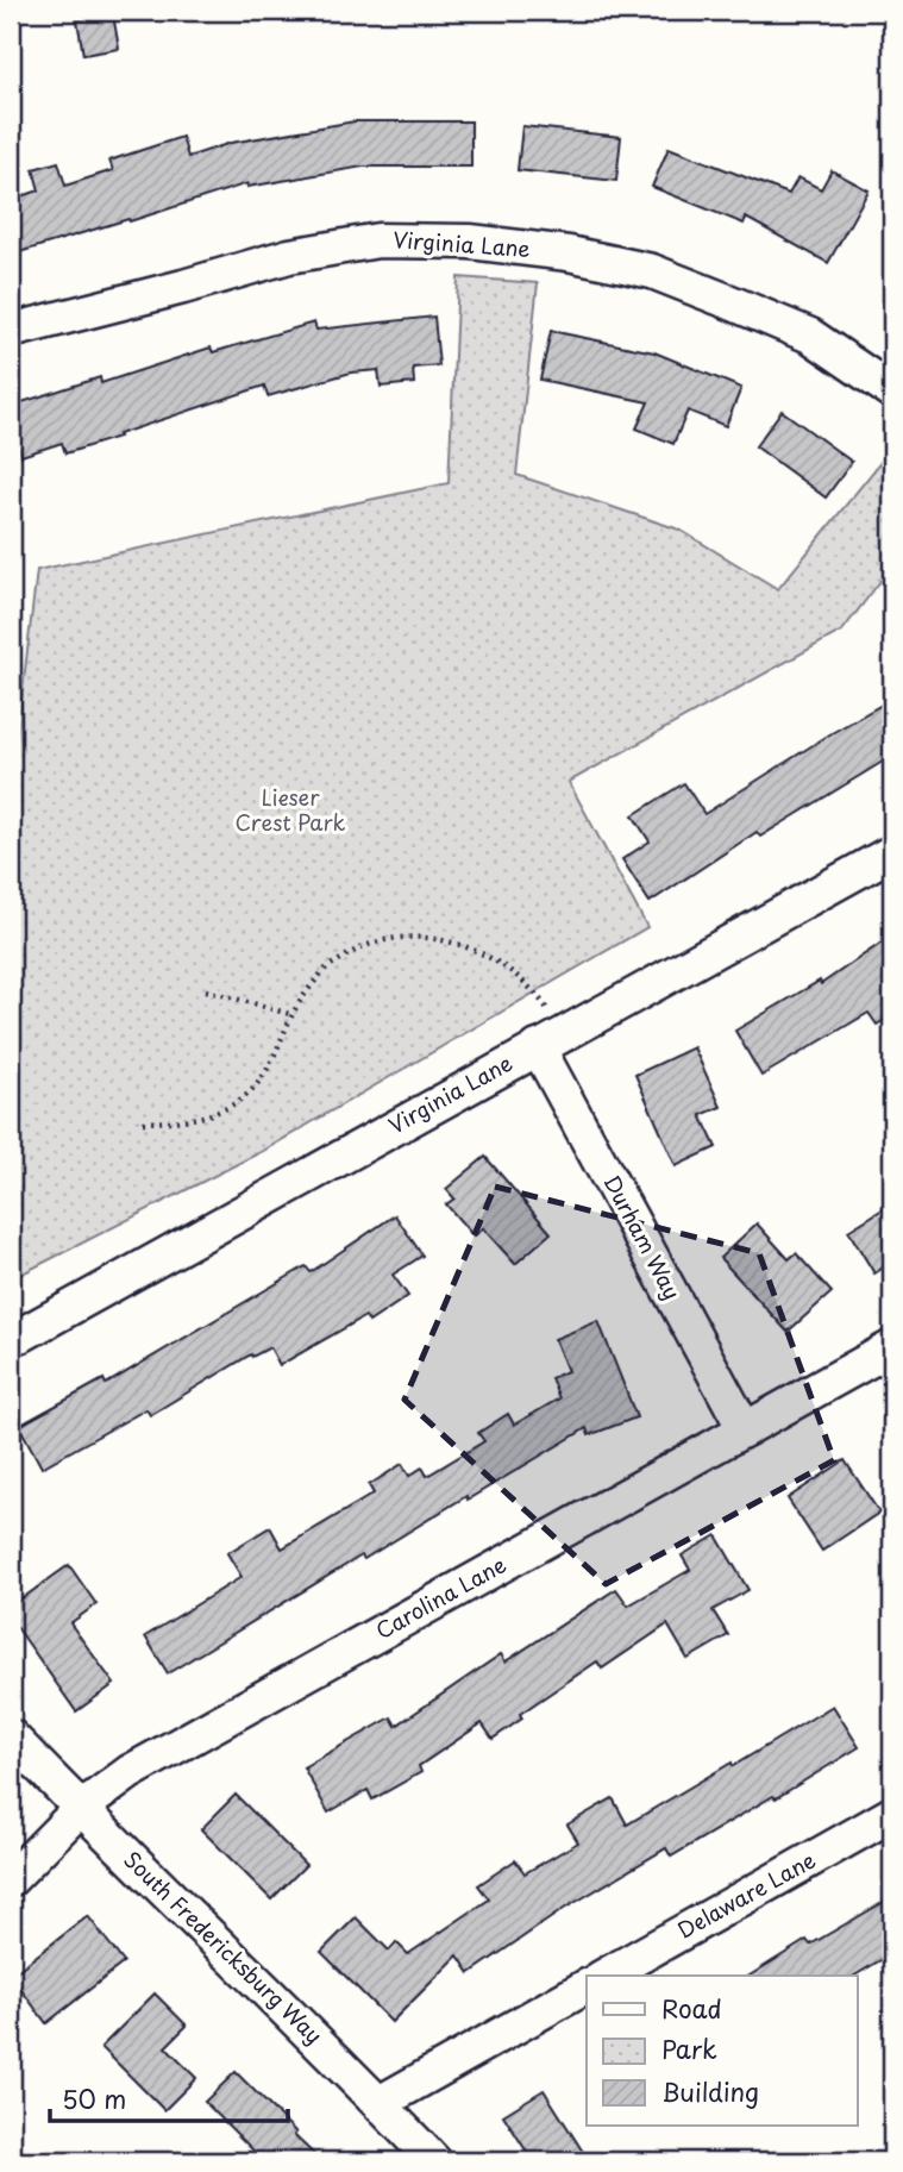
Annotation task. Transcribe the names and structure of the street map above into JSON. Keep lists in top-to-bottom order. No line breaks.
{"streets":{"street":["Virginia Lane","Durham Way","Carolina Lane","Delaware Lane","South Fredericksburg Way"]},"crossings":[["Virginia Lane","Durham Way"],["Durham Way","Carolina Lane"],["Carolina Lane","South Fredericksburg Way"]],"parks":["Lieser Crest Park"],"legend":["Road","Park","Building"],"scale_bar":"50 m"}
